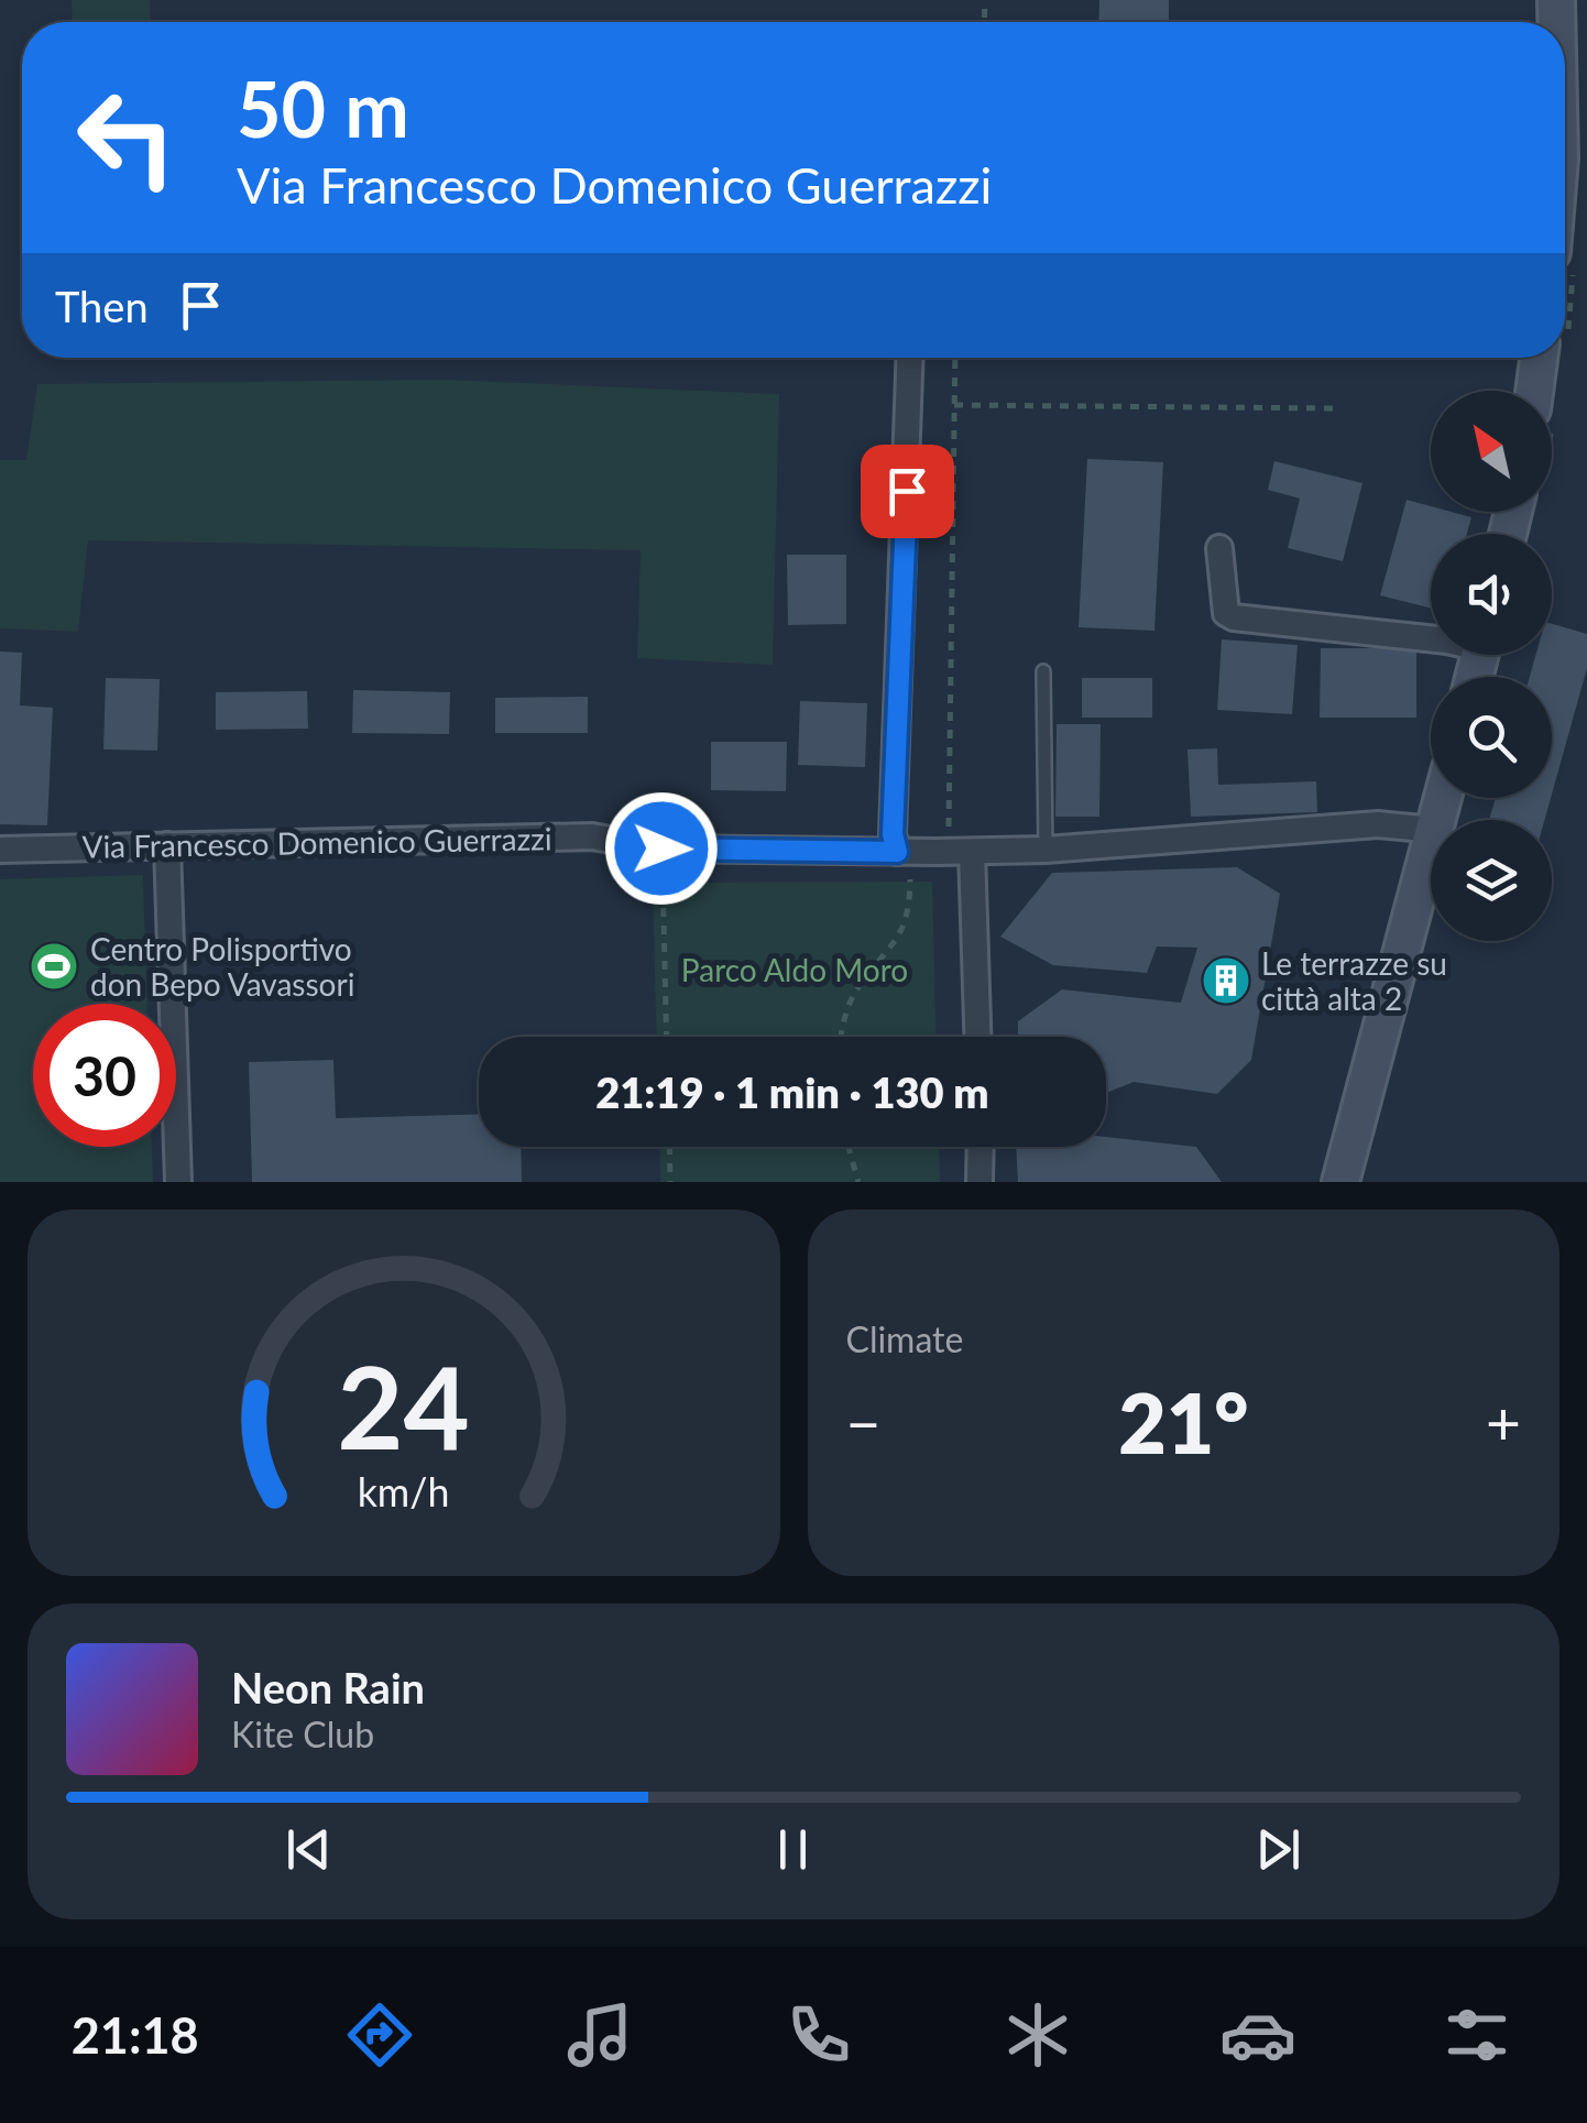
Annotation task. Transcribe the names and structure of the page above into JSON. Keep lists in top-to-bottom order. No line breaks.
{"streets":{"street":["Via Francesco Domenico Guerrazzi"]},"parks":["Parco Aldo Moro"],"places":{"sports":["Centro Polisportivo don Bepo Vavassori"],"building":["Le terrazze su città alta 2"]},"north":"top left","page":{"turn":["50 m","Via Francesco Domenico Guerrazzi"],"then":"Then","limit":"30","trip":"21:19 · 1 min · 130 m","tile":"Climate","heat":["−","21°","+"],"song":["Neon Rain","Kite Club"],"tabs":"21:18","gauge":["24","km/h"]}}
